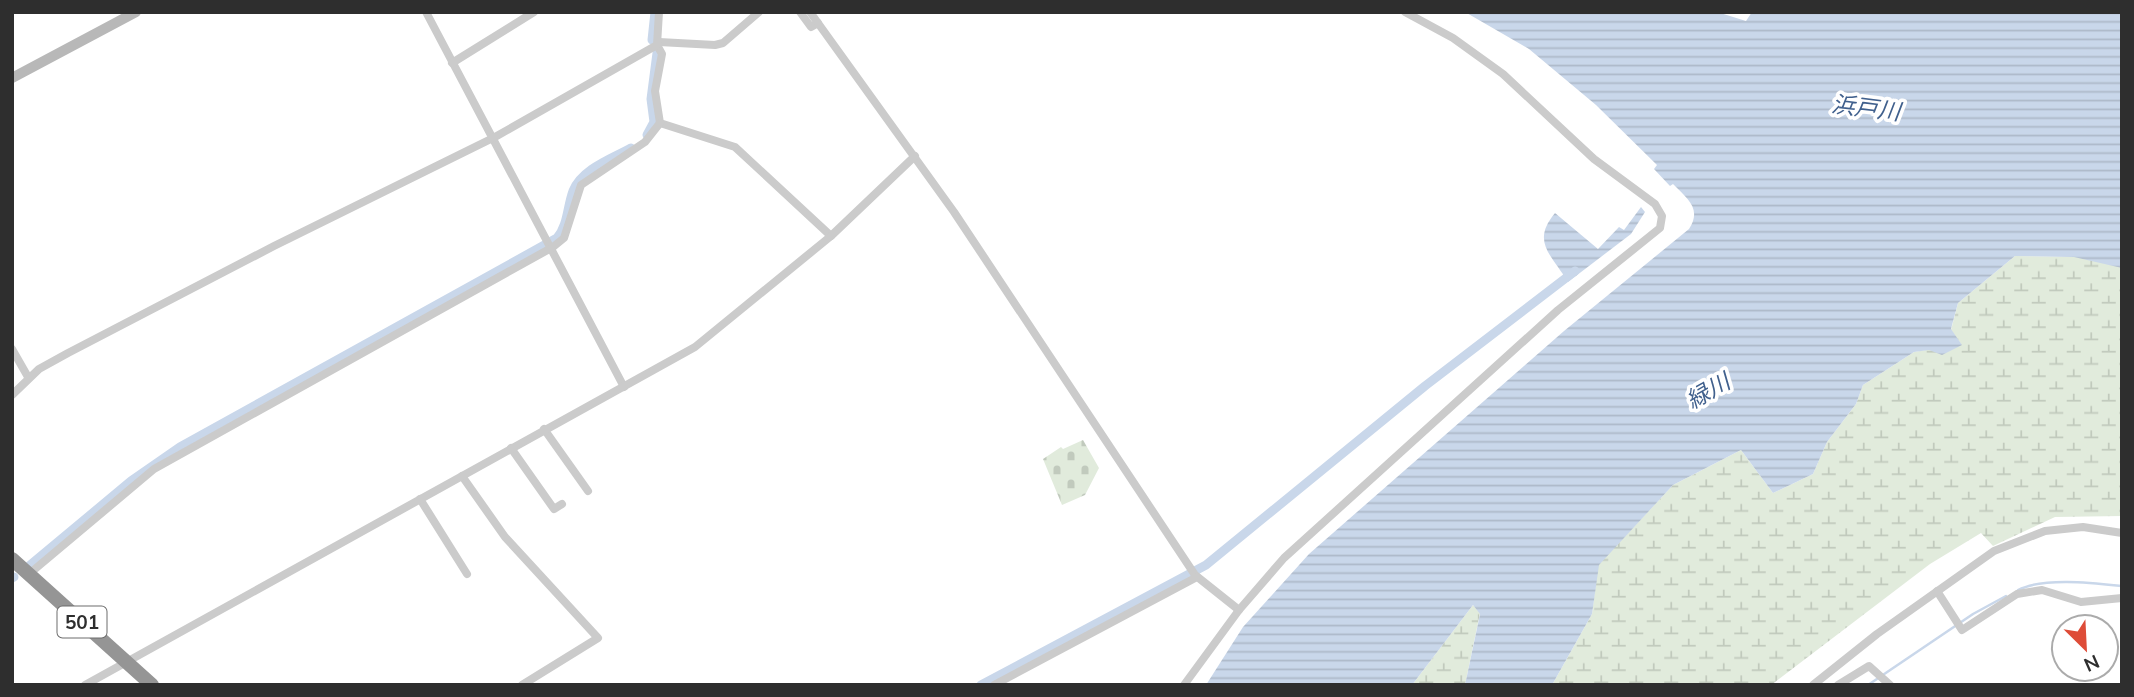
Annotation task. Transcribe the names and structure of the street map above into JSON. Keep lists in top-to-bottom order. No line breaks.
{"streets":{"highway":["501"]},"water":["浜戸川","緑川"],"north":"bottom right"}
